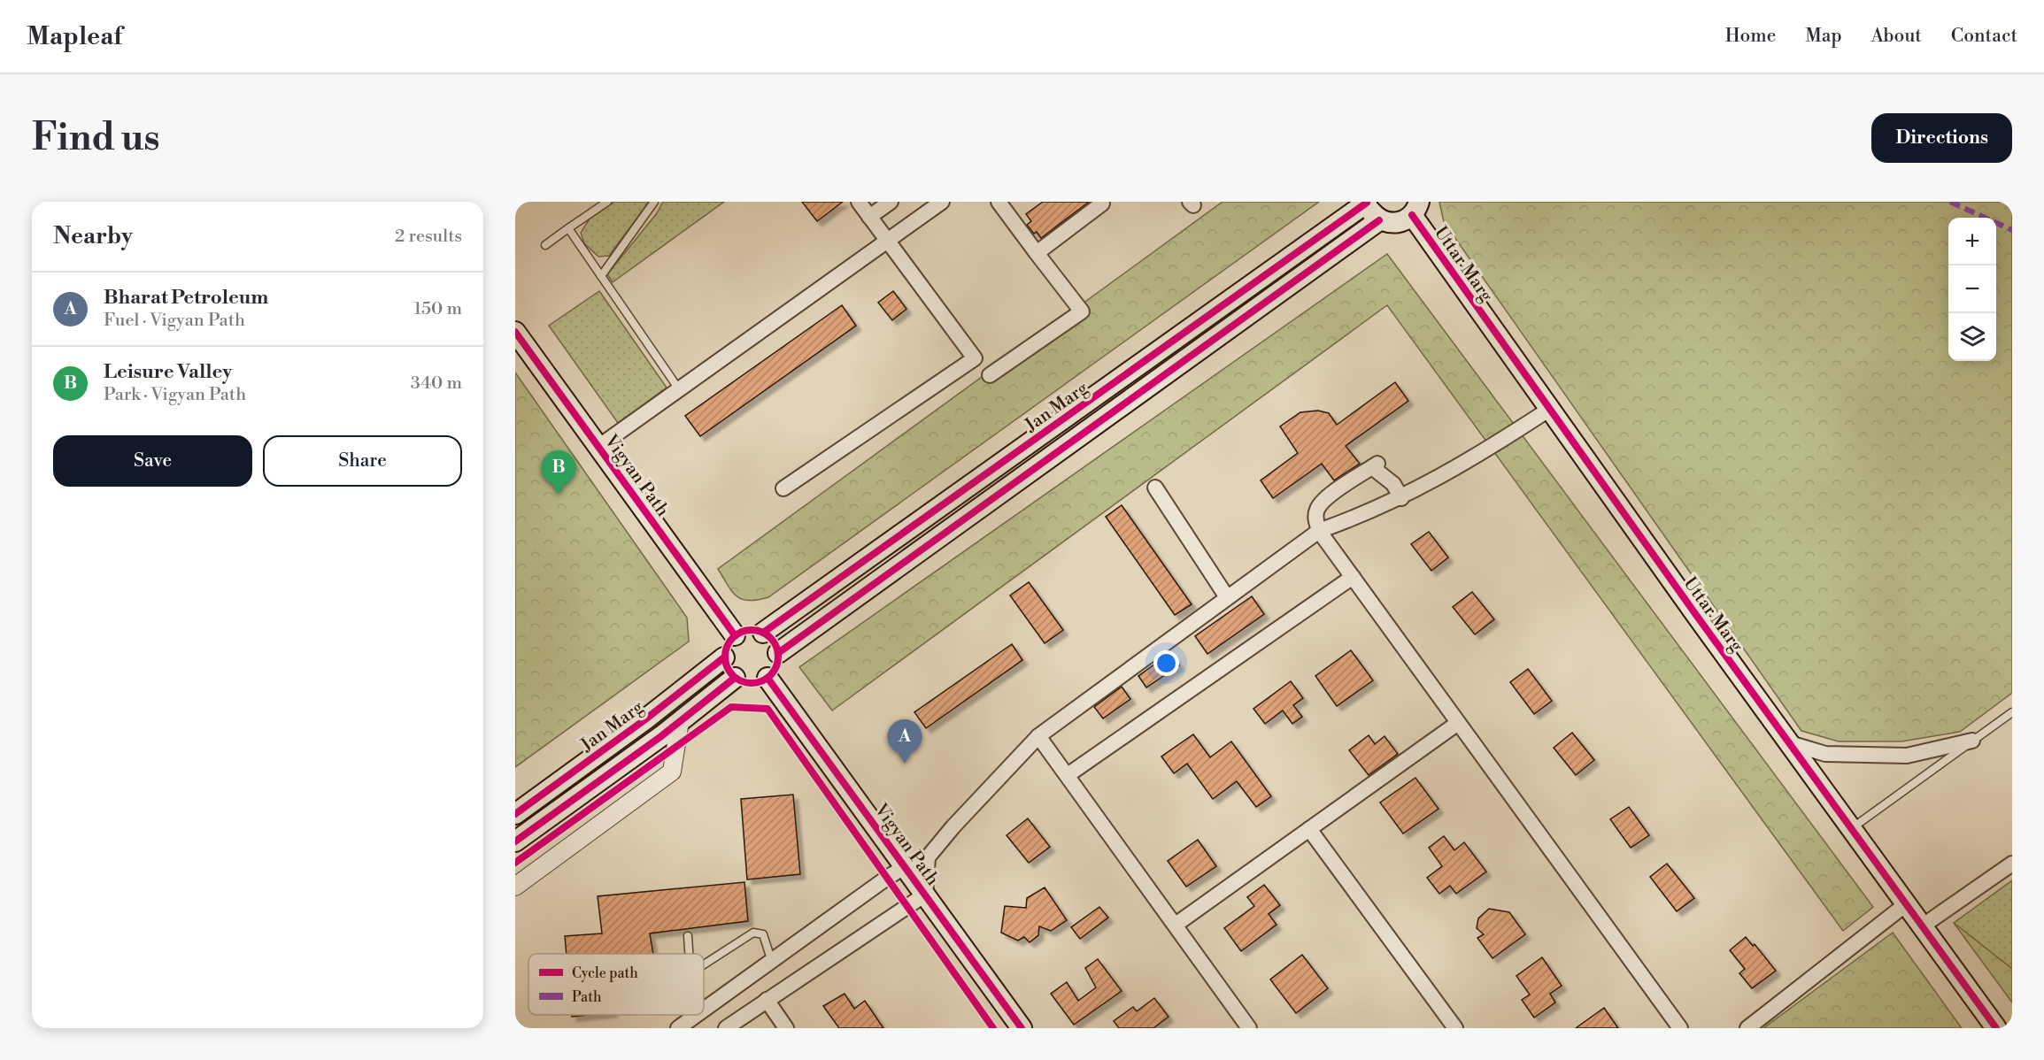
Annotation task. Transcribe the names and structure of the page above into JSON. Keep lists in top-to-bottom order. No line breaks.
{"streets":{"main road":["Uttar Marg","Jan Marg","Vigyan Path"]},"crossings":[["Jan Marg","Vigyan Path"]],"legend":["Cycle path","Path"],"page":{"header":"Mapleaf","nav":["Home","Map","About","Contact"],"buttons":["Directions",["Save","Share"]],"title":"Find us","heading":["Nearby","2 results"],"map_buttons":["+","−"],"list":[{"mark":"A","name":"Bharat Petroleum","note":"Fuel · Vigyan Path","value":"150 m"},{"mark":"B","name":"Leisure Valley","note":"Park · Vigyan Path","value":"340 m"}],"pins":["B","A"]}}
